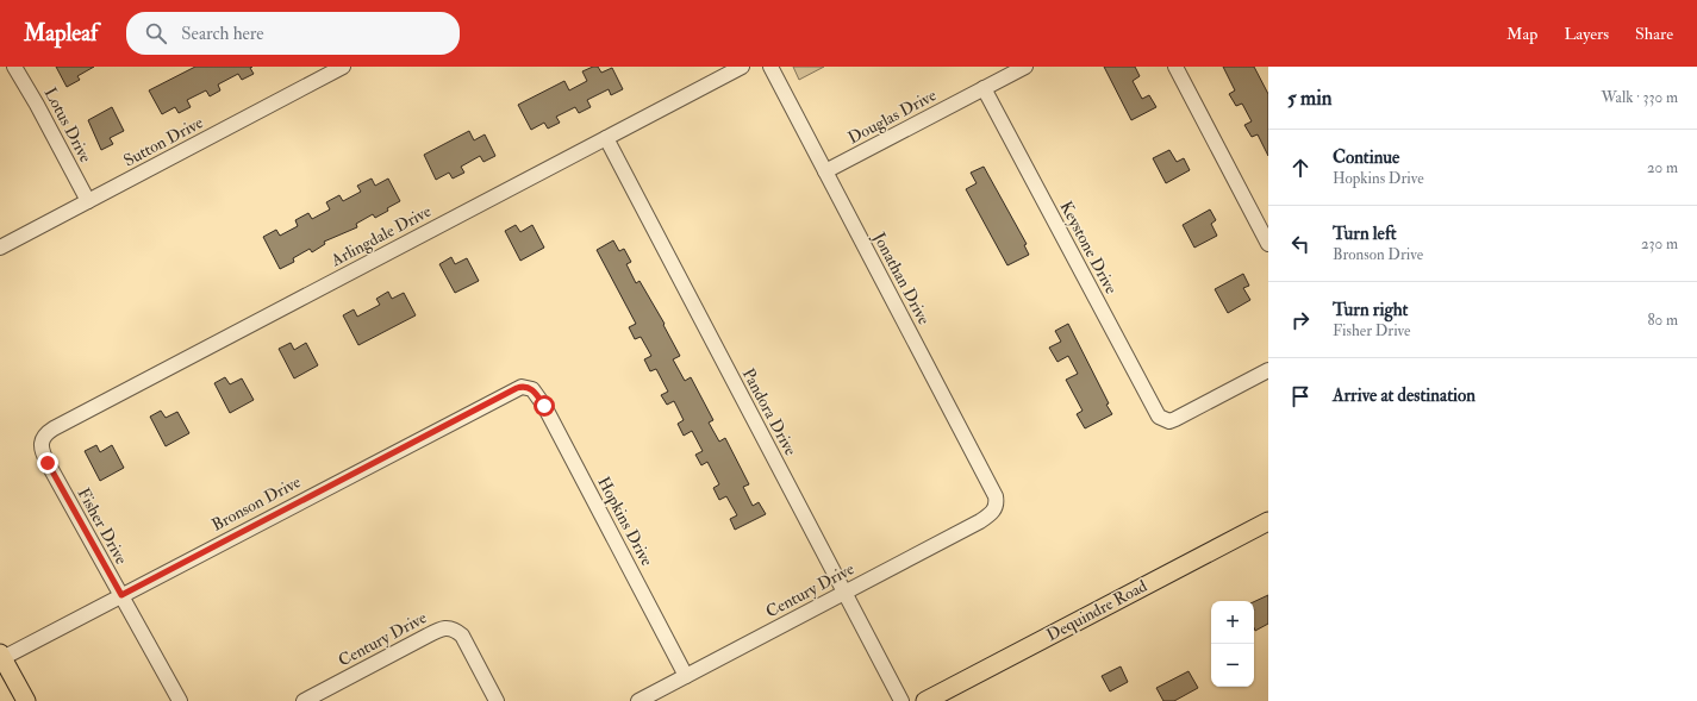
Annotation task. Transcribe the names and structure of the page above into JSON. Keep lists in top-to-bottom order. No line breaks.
{"streets":{"main road":["Dequindre Road"],"street":["Douglas Drive","Lotus Drive","Sutton Drive","Arlingdale Drive","Keystone Drive","Jonathan Drive","Pandora Drive","Bronson Drive","Hopkins Drive","Fisher Drive","Century Drive"]},"crossings":[["Douglas Drive","Keystone Drive"],["Douglas Drive","Jonathan Drive"],["Lotus Drive","Sutton Drive"],["Arlingdale Drive","Pandora Drive"],["Arlingdale Drive","Fisher Drive"],["Jonathan Drive","Century Drive"],["Pandora Drive","Century Drive"],["Bronson Drive","Hopkins Drive"],["Bronson Drive","Fisher Drive"],["Hopkins Drive","Century Drive"]],"page":{"header":"Mapleaf","search":"Search here","nav":["Map","Layers","Share"],"heading":["5 min","Walk · 330 m"],"list":[["Continue","Hopkins Drive","20 m"],["Turn left","Bronson Drive","230 m"],["Turn right","Fisher Drive","80 m"],"Arrive at destination"],"map_buttons":["+","−"]}}
